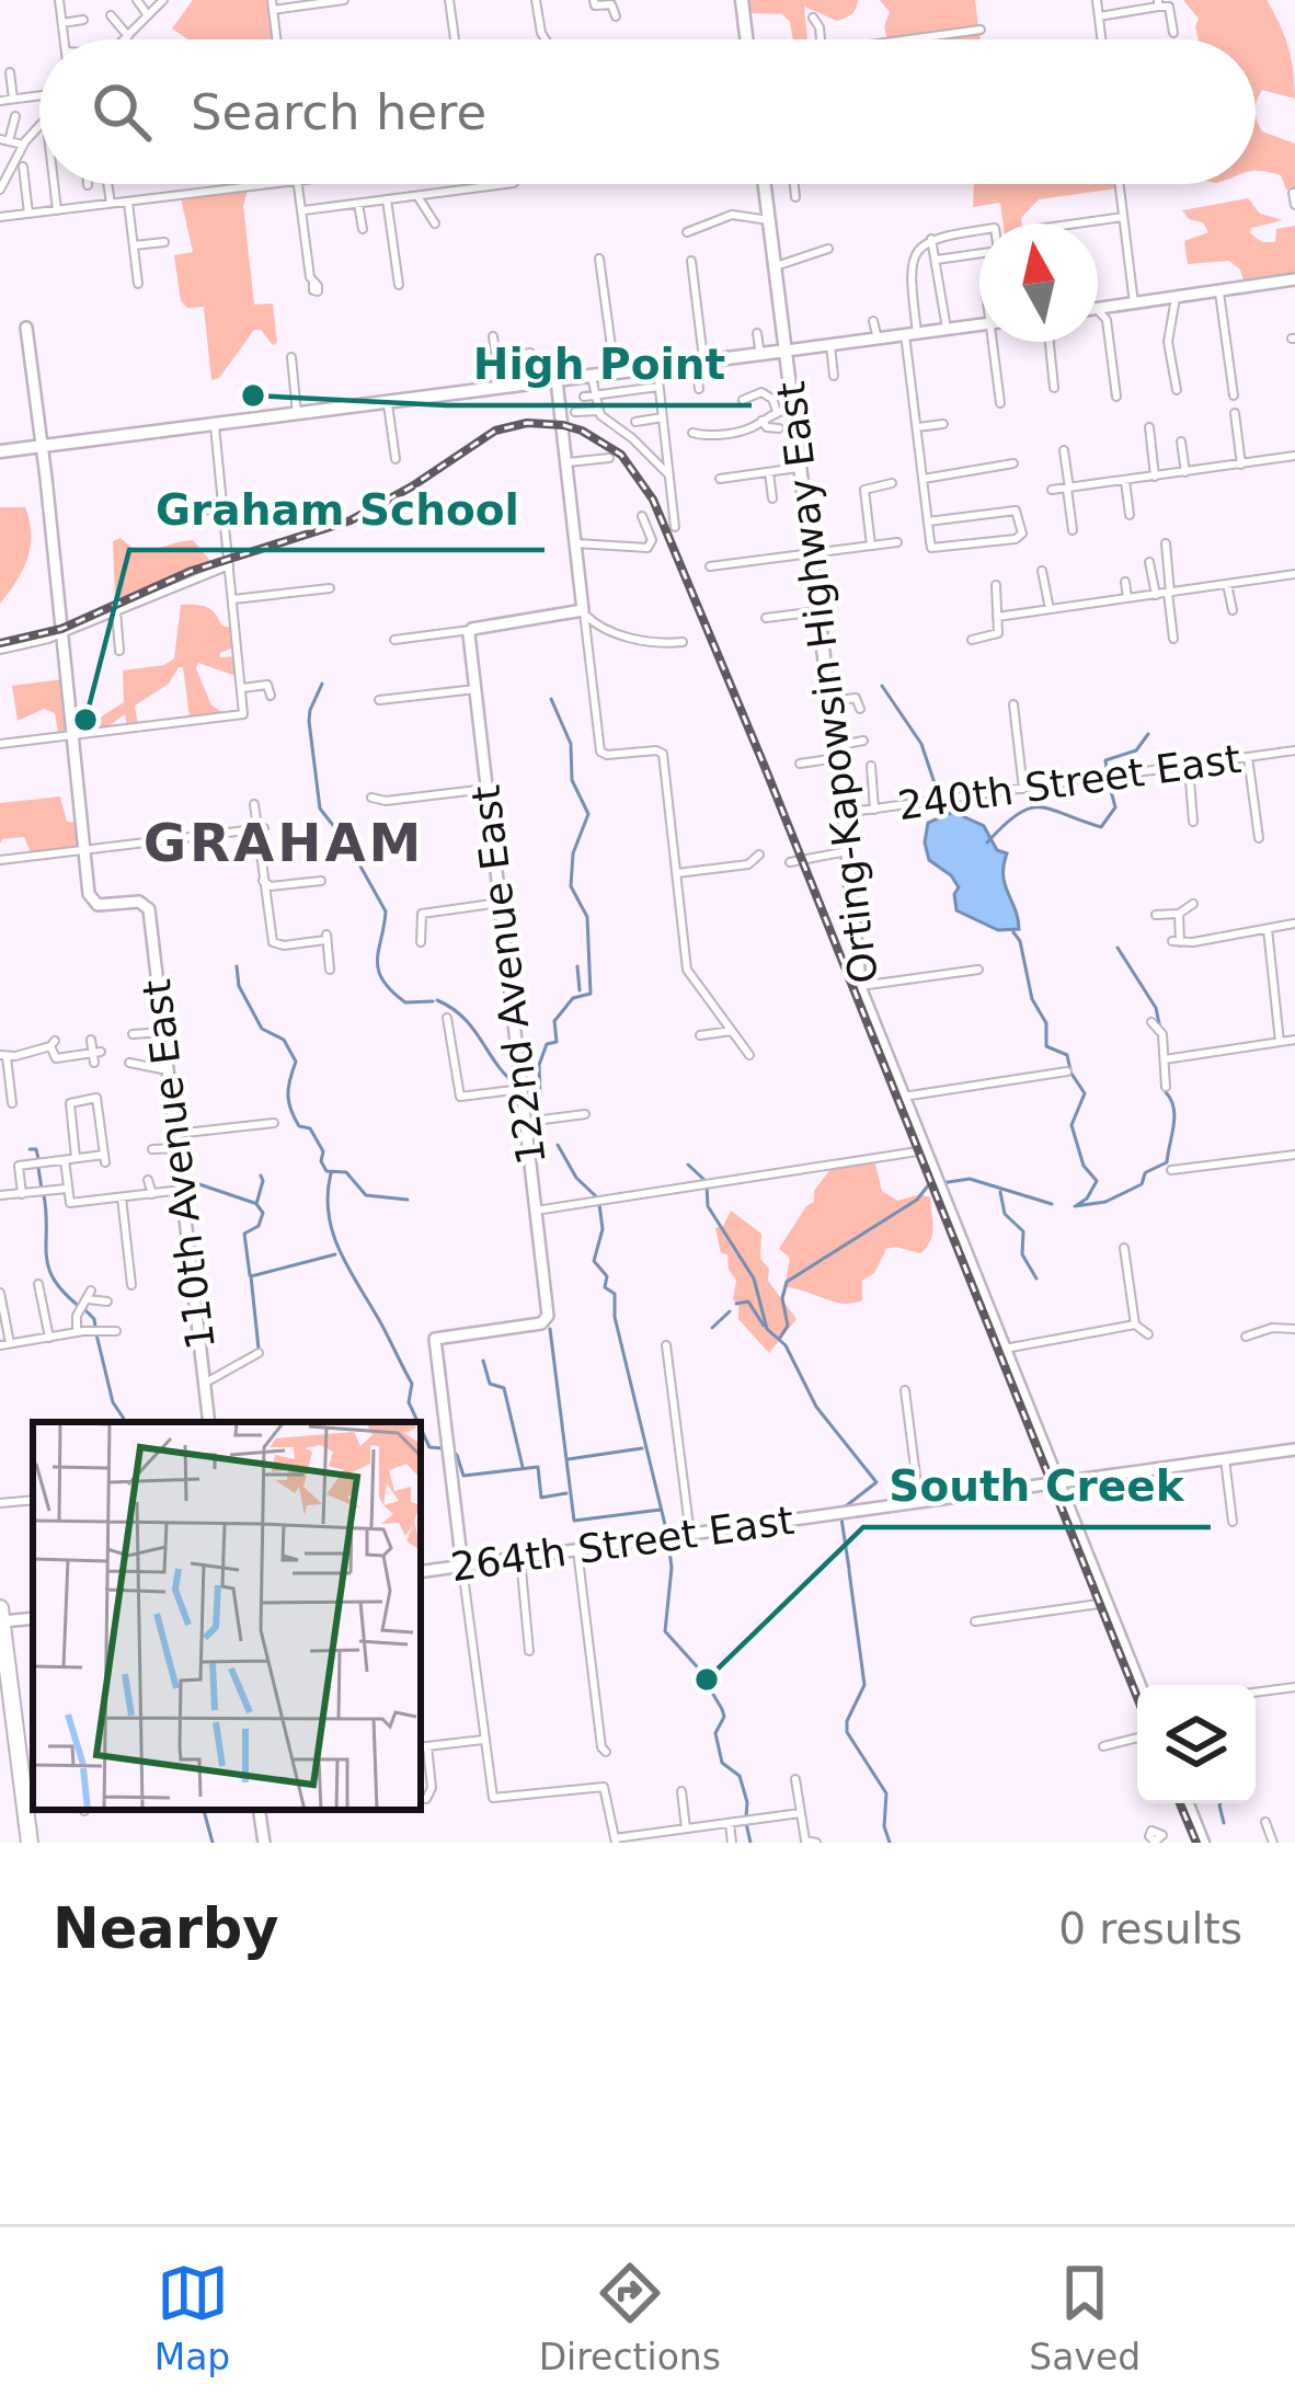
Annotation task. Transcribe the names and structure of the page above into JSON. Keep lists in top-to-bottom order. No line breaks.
{"streets":{"main road":["Orting-Kapowsin Highway East"],"street":["240th Street East","122nd Avenue East","110th Avenue East","264th Street East"]},"crossings":[["Orting-Kapowsin Highway East","240th Street East"],["Orting-Kapowsin Highway East","264th Street East"],["122nd Avenue East","264th Street East"]],"districts":["GRAHAM"],"places":["High Point","Graham School","South Creek"],"north":"top","page":{"search":"Search here","heading":["Nearby","0 results"],"nav":["Map","Directions","Saved"]}}
